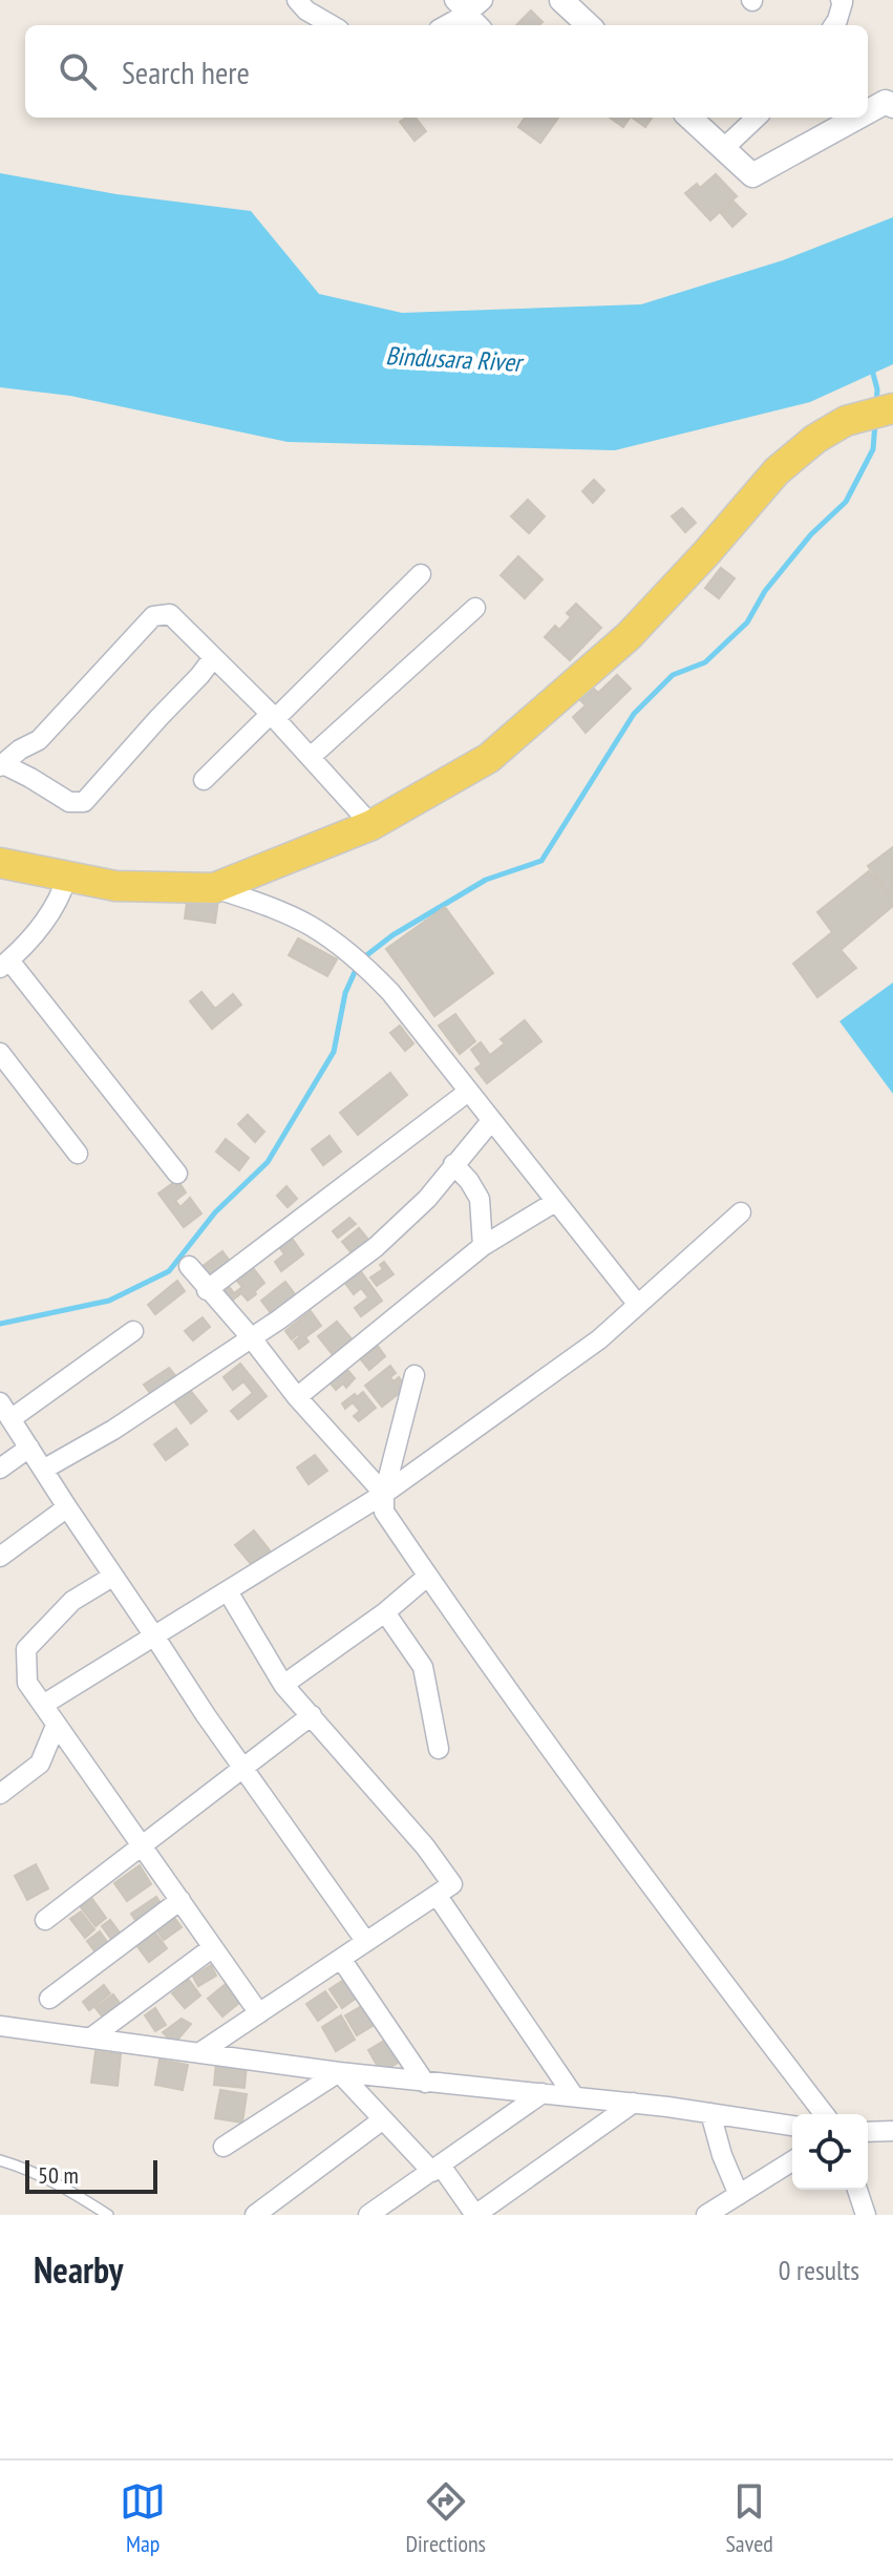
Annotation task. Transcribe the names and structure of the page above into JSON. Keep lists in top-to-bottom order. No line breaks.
{"water":["Bindusara River"],"scale_bar":"50 m","page":{"search":"Search here","scale":"50 m","heading":["Nearby","0 results"],"nav":["Map","Directions","Saved"]}}
